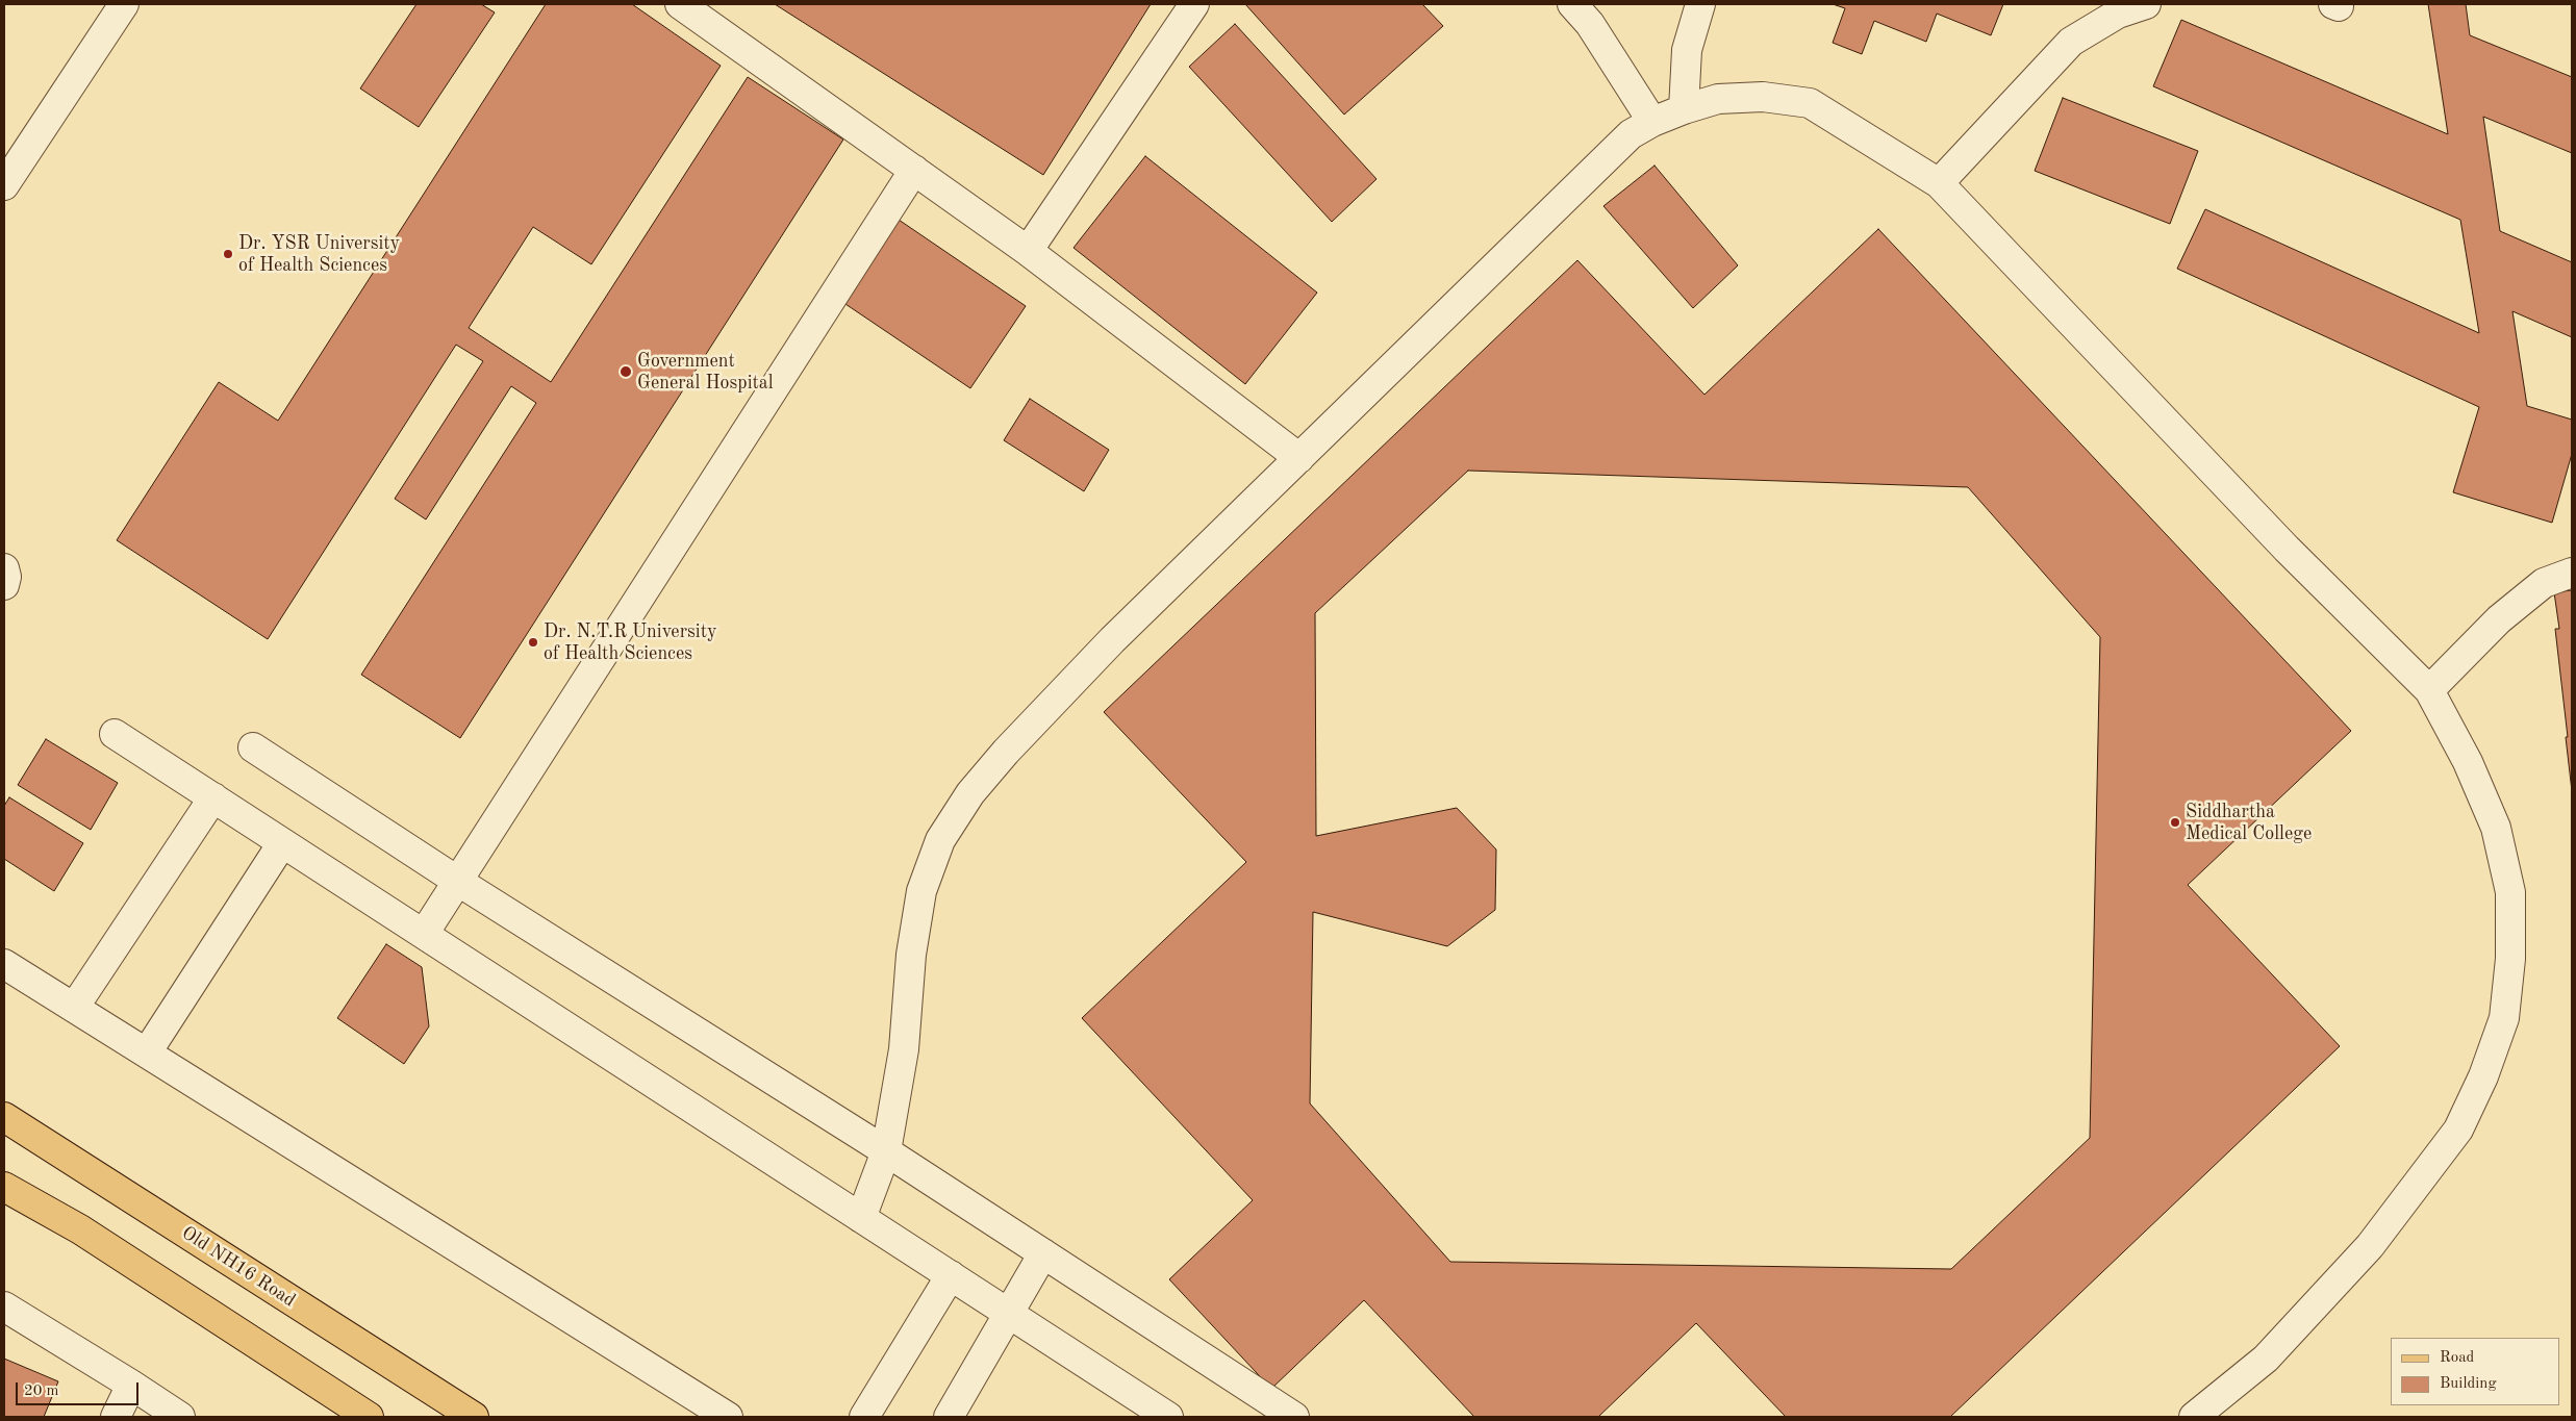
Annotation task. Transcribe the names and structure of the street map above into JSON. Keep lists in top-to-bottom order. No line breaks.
{"streets":{"main road":["Old NH16 Road"]},"places":["Dr. YSR University of Health Sciences","Government General Hospital","Dr. N.T.R University of Health Sciences","Siddhartha Medical College"],"legend":["Road","Building"],"scale_bar":"20 m"}
